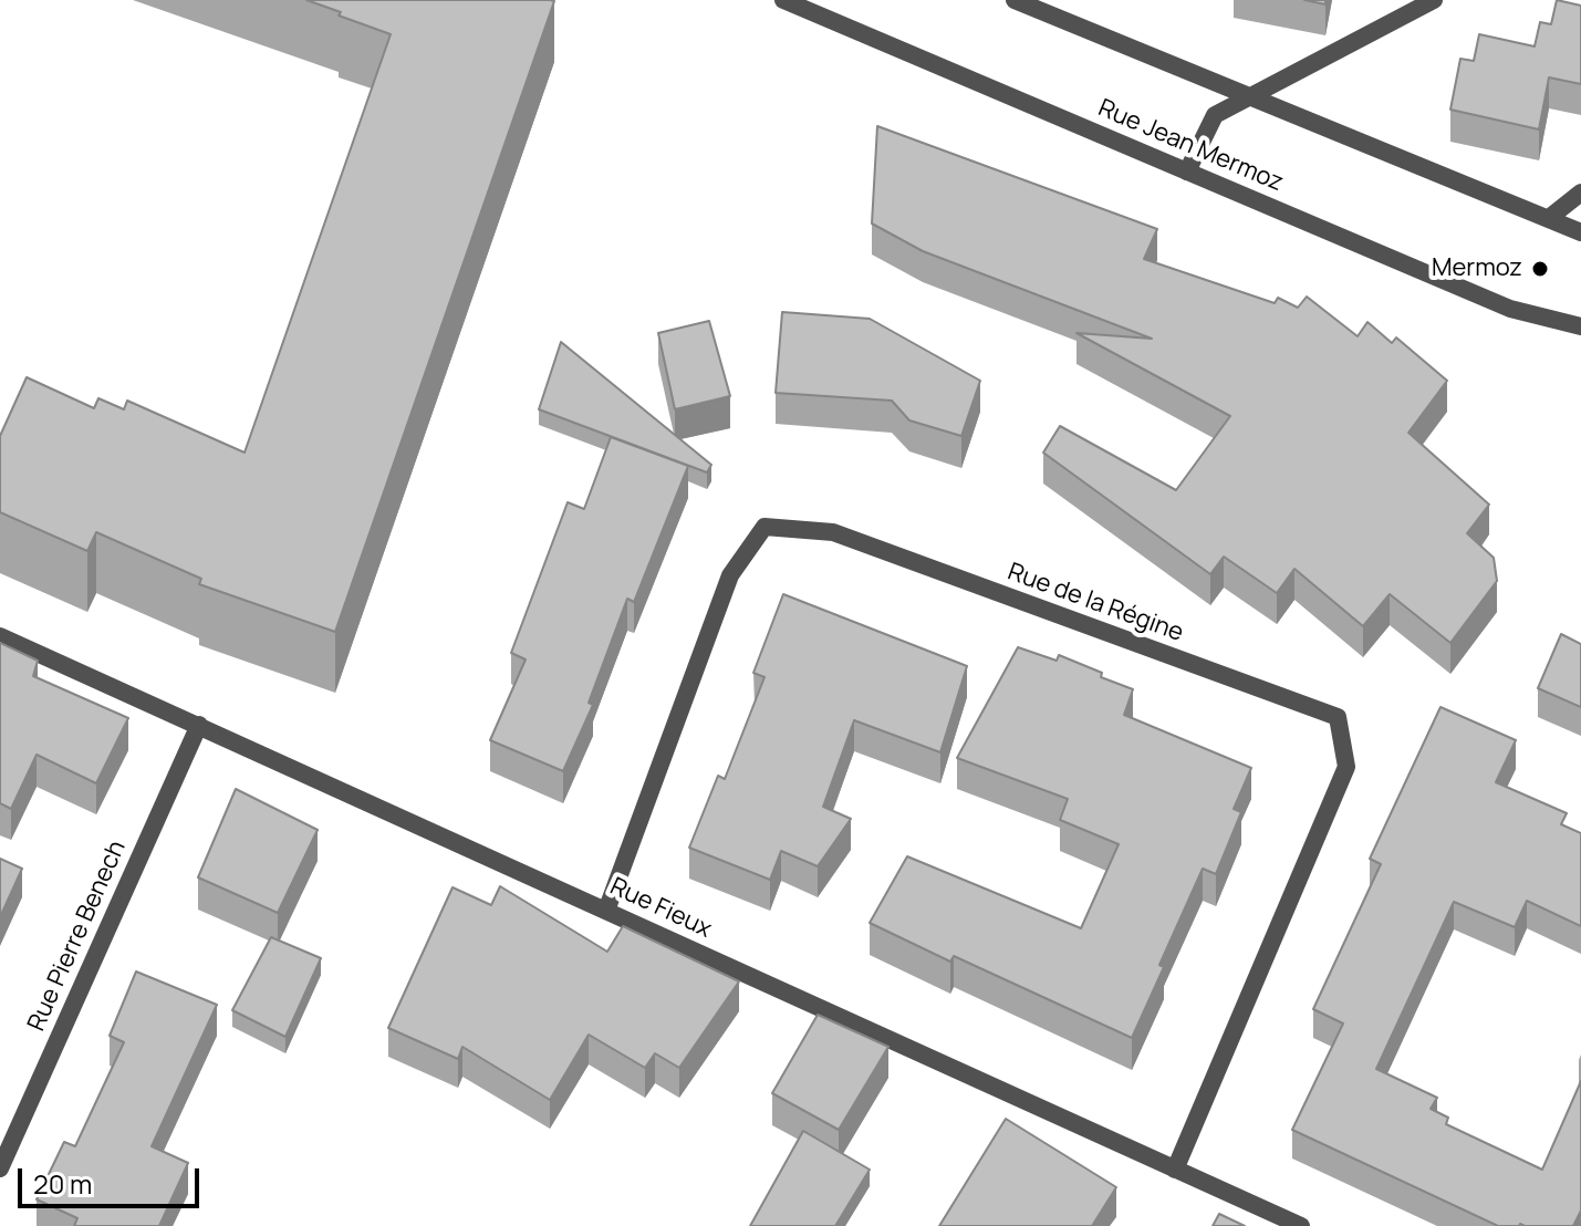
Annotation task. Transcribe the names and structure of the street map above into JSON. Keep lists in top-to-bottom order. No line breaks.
{"streets":{"street":["Rue Jean Mermoz","Rue de la Régine","Rue Fieux","Rue Pierre Benech"]},"crossings":[["Rue de la Régine","Rue Fieux"],["Rue Fieux","Rue Pierre Benech"]],"places":["Mermoz"],"scale_bar":"20 m"}
